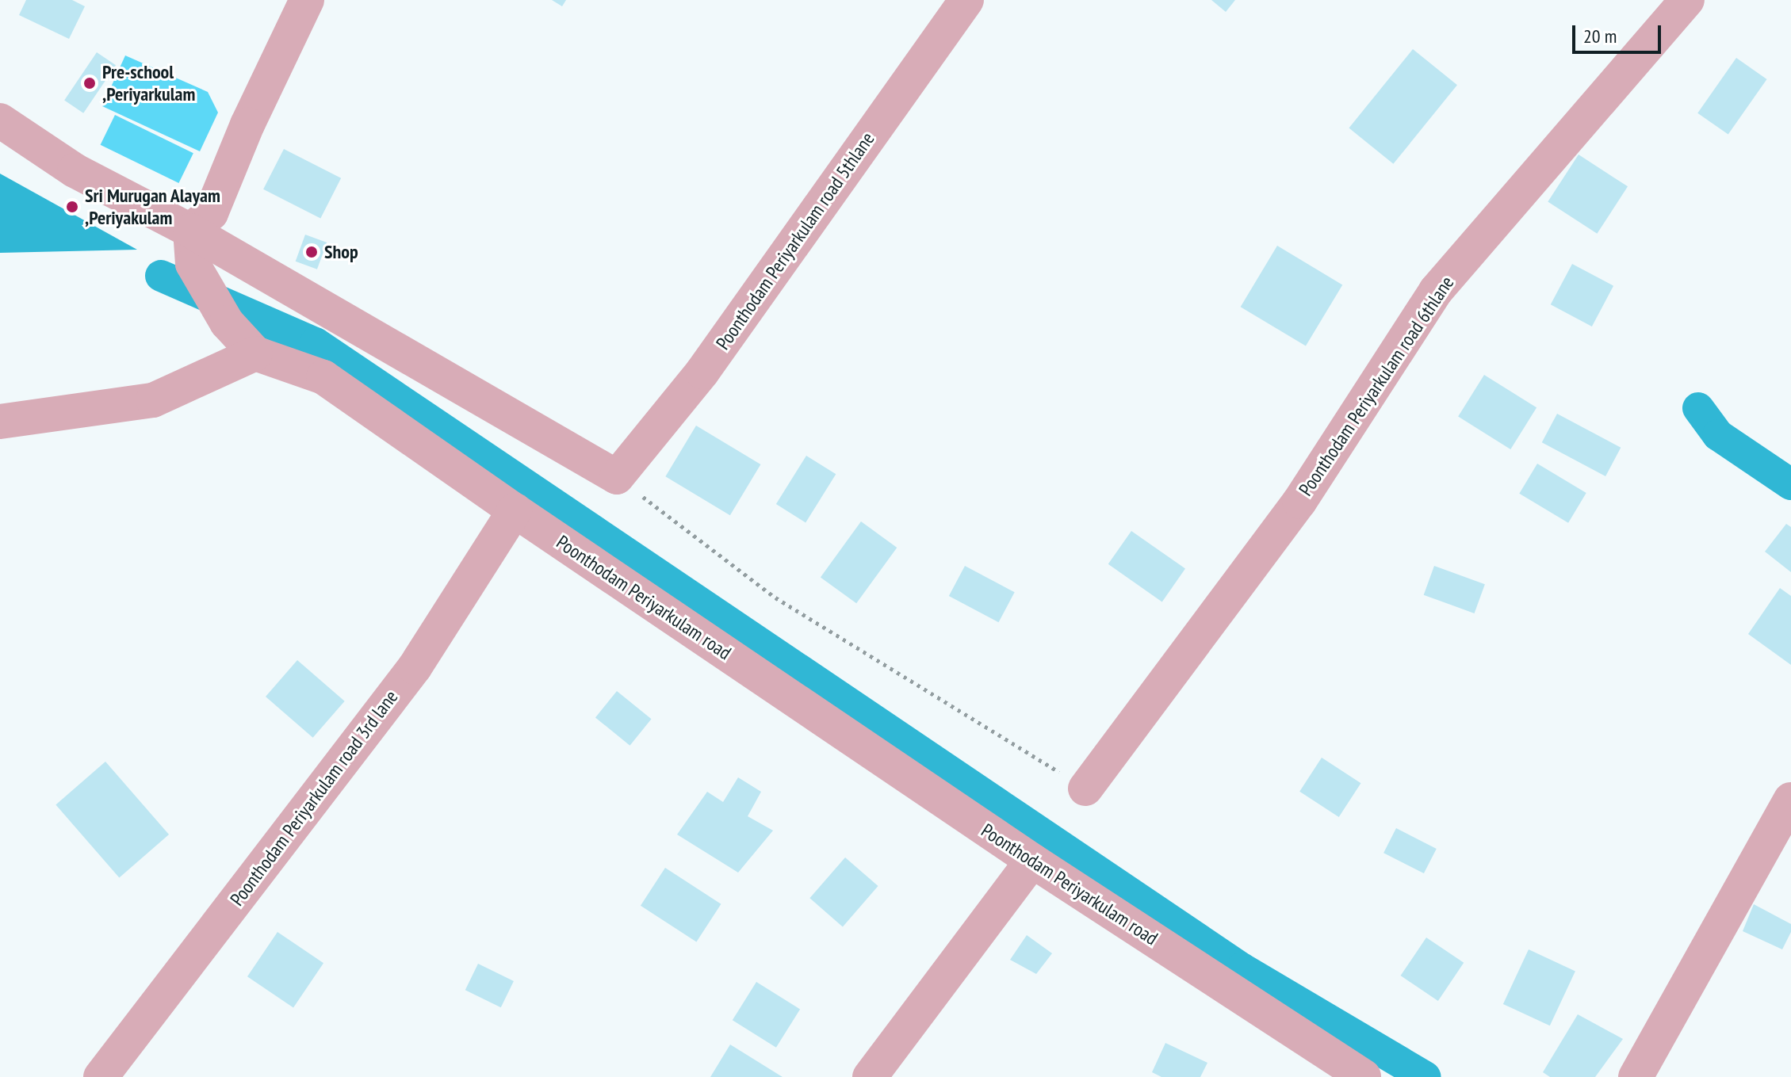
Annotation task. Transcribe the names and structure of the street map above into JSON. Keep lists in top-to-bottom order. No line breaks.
{"streets":{"street":["Poonthodam Periyarkulam road 5thlane","Poonthodam Periyarkulam road 6thlane","Poonthodam Periyarkulam road","Poonthodam Periyarkulam road 3rd lane"]},"crossings":[["Poonthodam Periyarkulam road","Poonthodam Periyarkulam road 3rd lane"]],"places":["Pre-school ,Periyarkulam","Sri Murugan Alayam ,Periyakulam","Shop"],"scale_bar":"20 m"}
